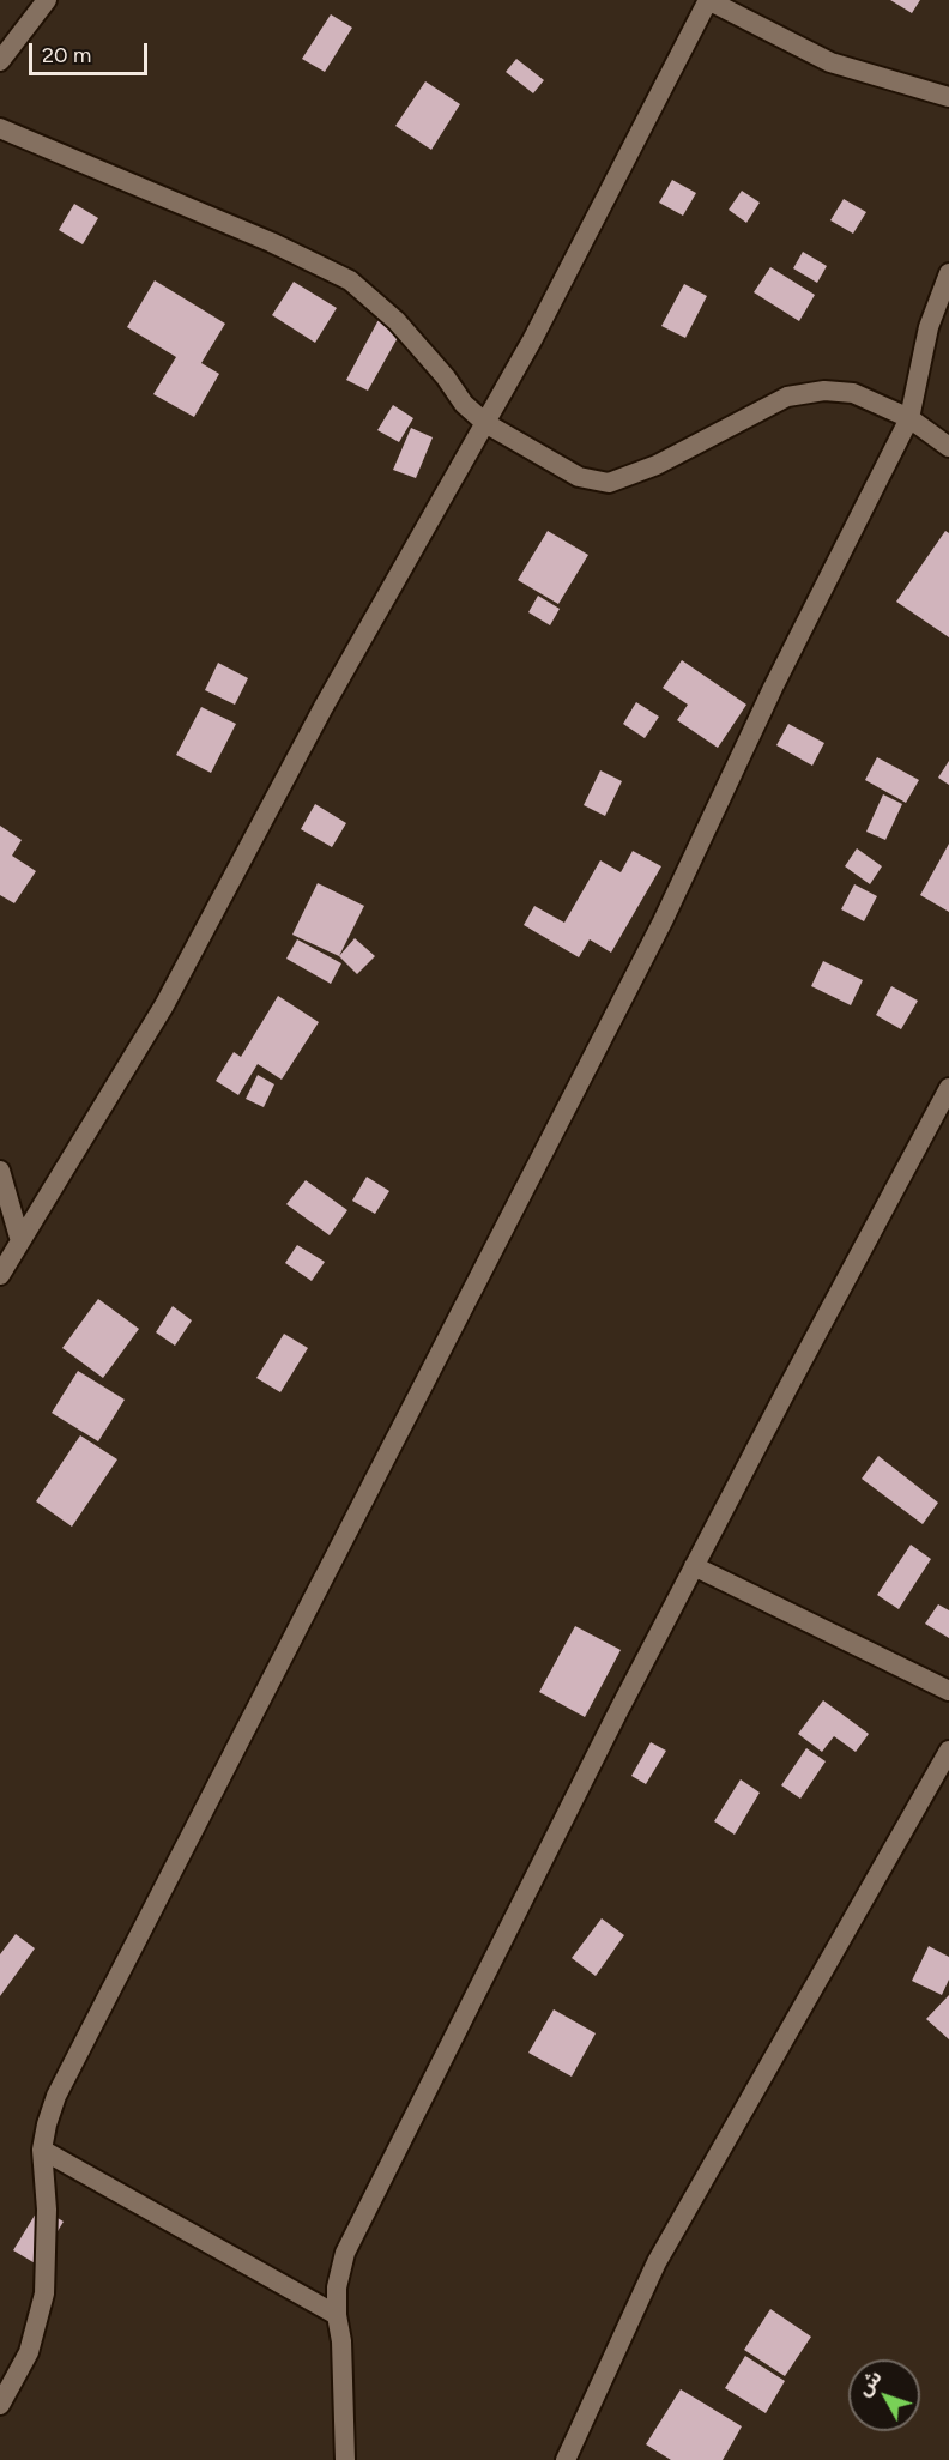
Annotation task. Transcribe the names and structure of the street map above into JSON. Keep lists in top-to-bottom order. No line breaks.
{"scale_bar":"20 m","north":"top left"}
